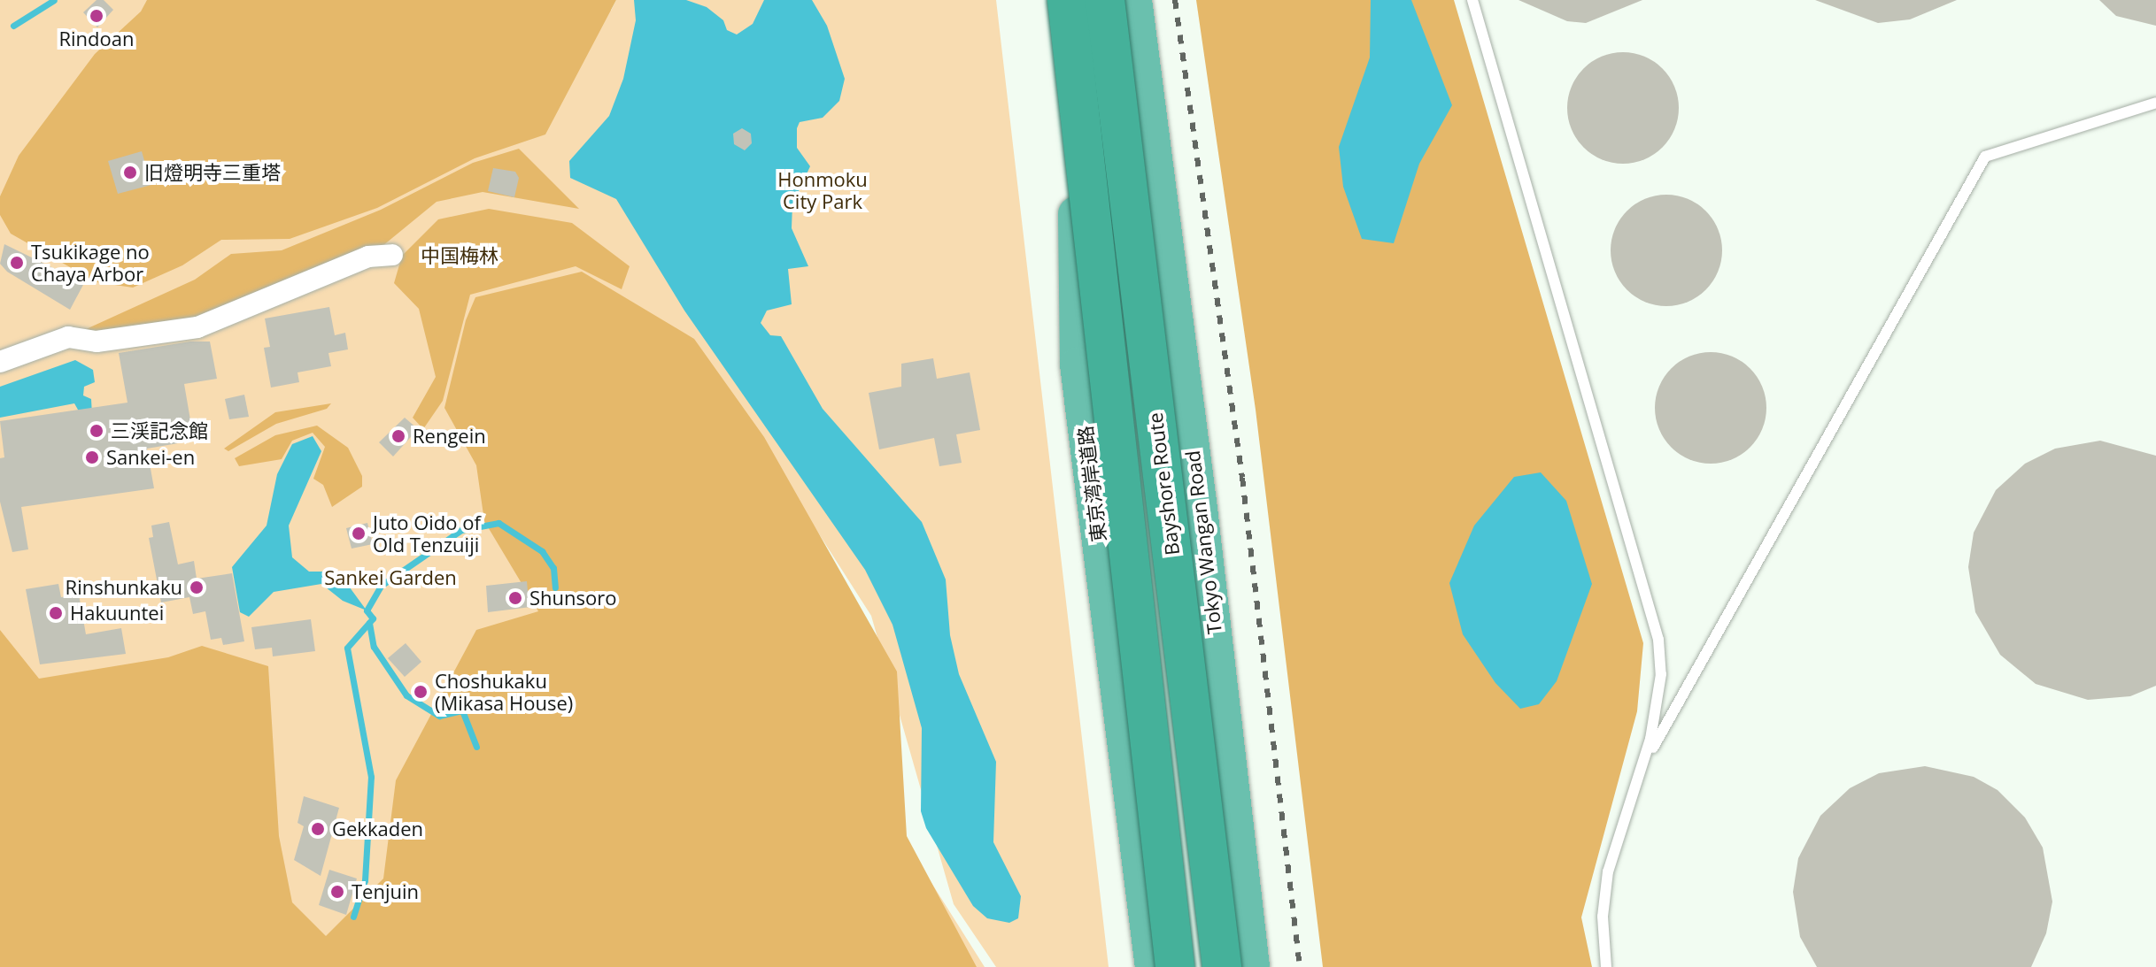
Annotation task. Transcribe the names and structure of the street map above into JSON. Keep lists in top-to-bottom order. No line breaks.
{"streets":{"highway":["東京湾岸道路","Bayshore Route","Tokyo Wangan Road"]},"parks":["Honmoku City Park","中国梅林","Sankei Garden"],"places":["Rindoan","旧燈明寺三重塔","Tsukikage no Chaya Arbor","三渓記念館","Rengein","Sankei-en","Juto Oido of Old Tenzuiji","Rinshunkaku","Shunsoro","Hakuuntei","Choshukaku (Mikasa House)","Gekkaden","Tenjuin"]}
